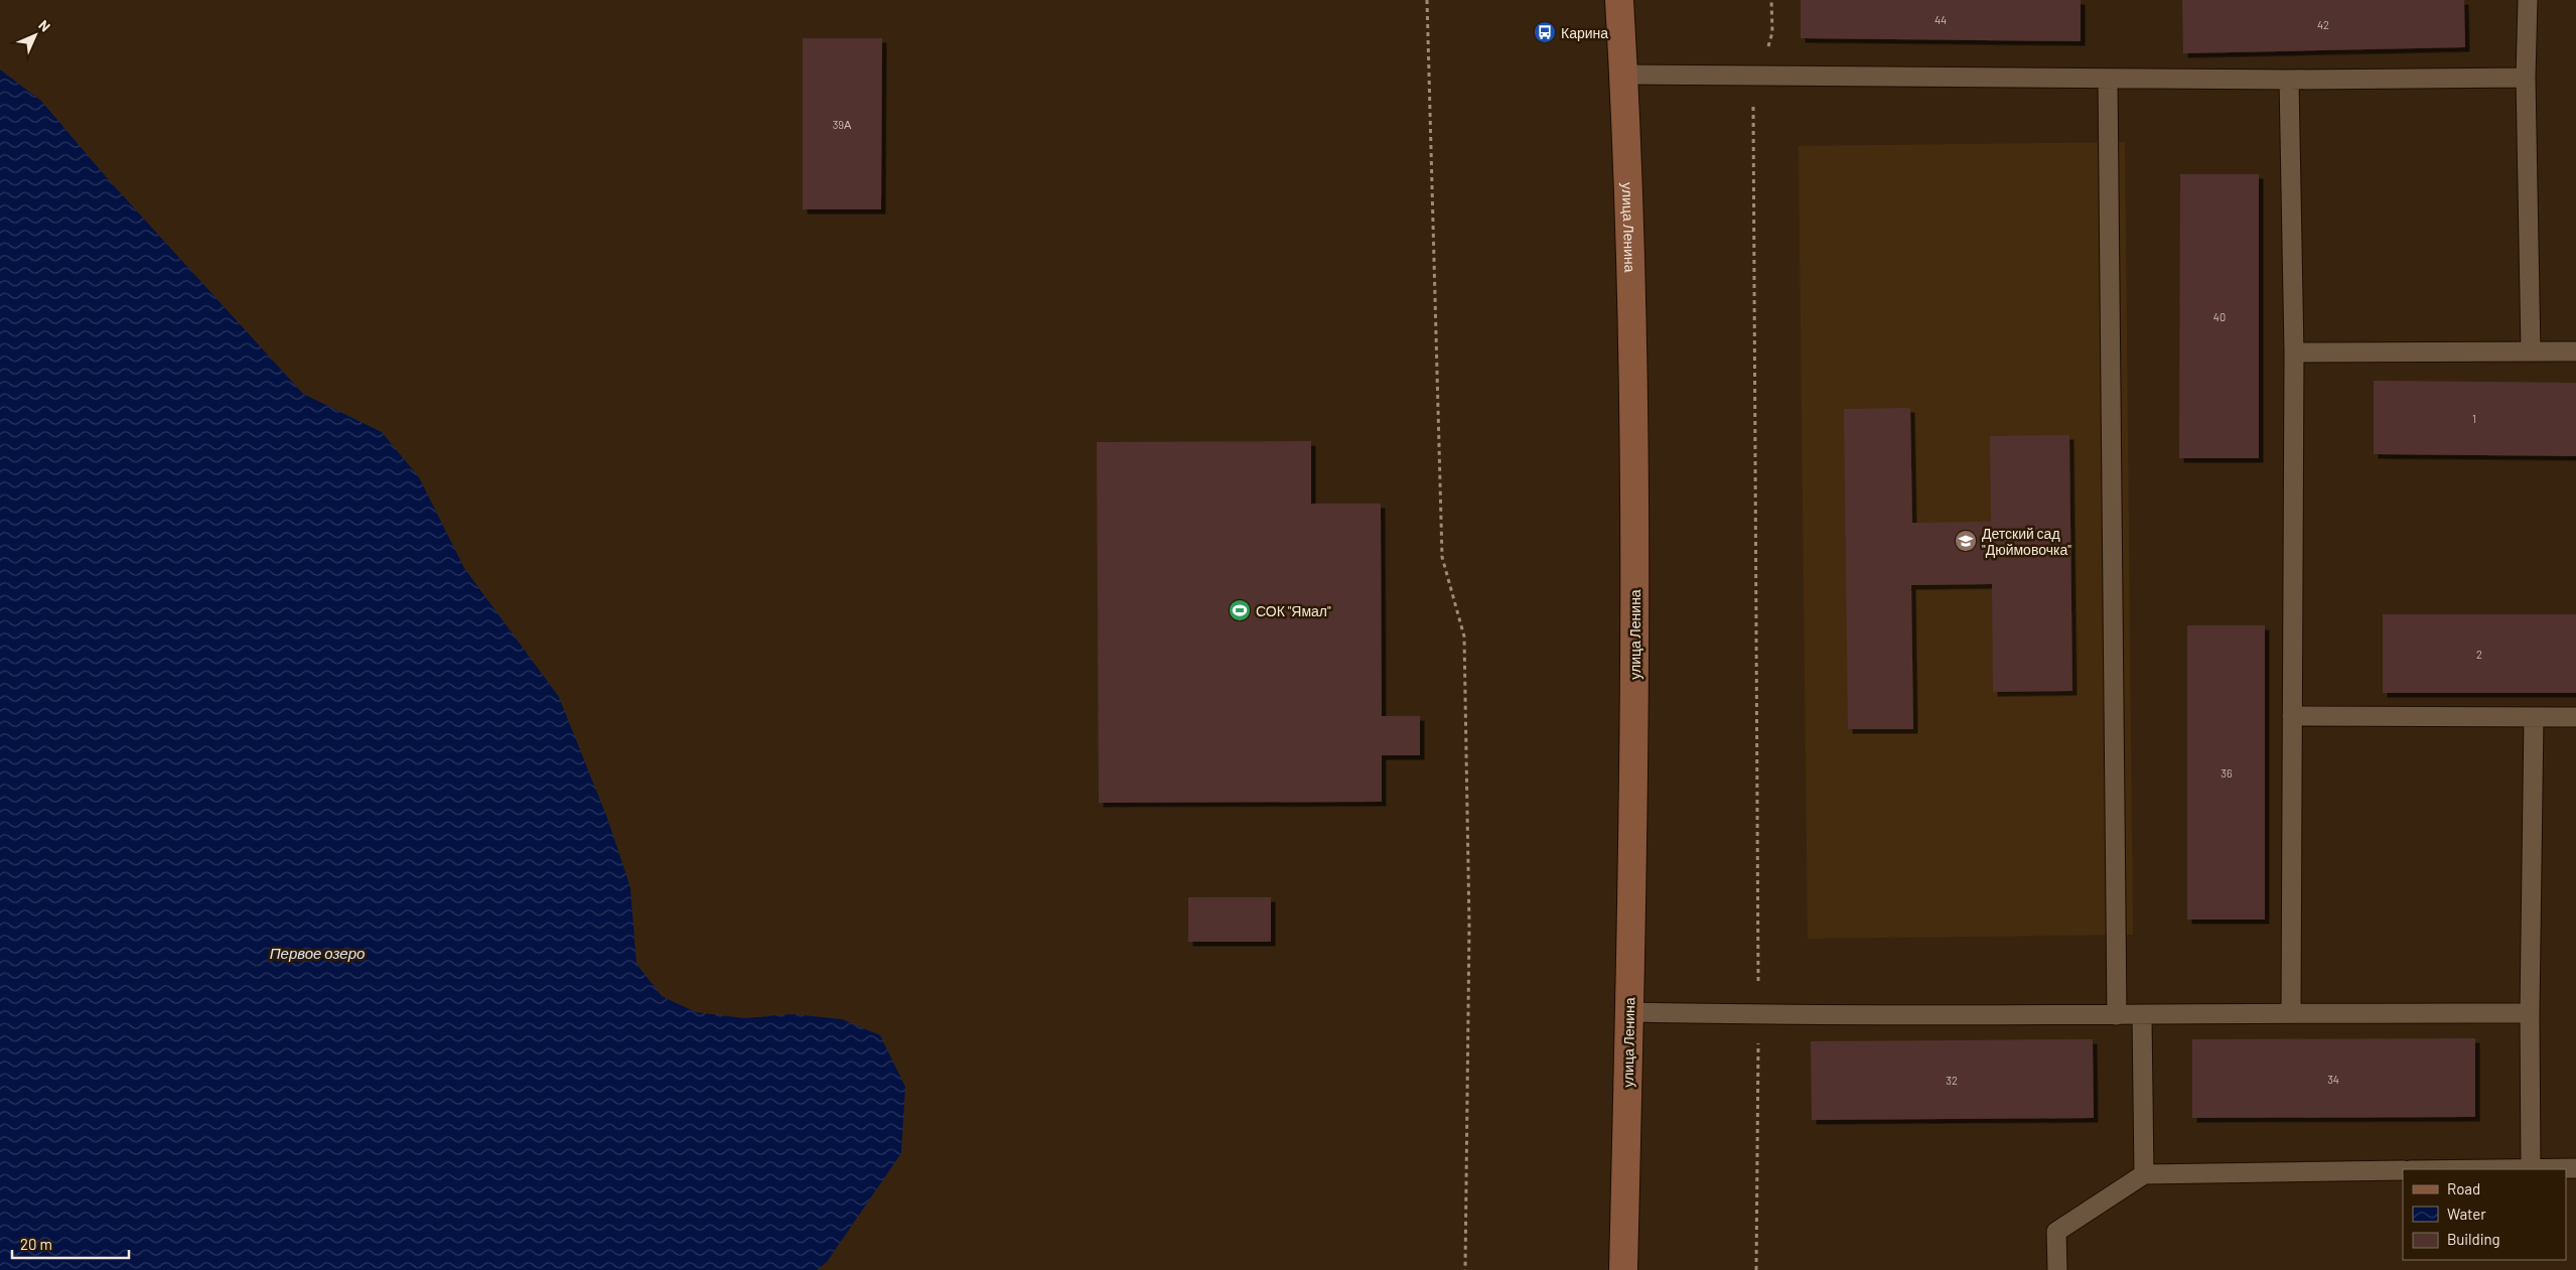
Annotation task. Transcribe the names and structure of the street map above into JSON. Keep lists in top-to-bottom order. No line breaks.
{"streets":{"main road":["улица Ленина"]},"water":["Первое озеро"],"places":{"bus stop":["Карина"],"school or university":["Детский сад \"Дюймовочка\""],"sports":["СОК \"Ямал\""]},"house_numbers":["44","42","39А","40","1","2","36","34","32"],"legend":["Road","Water","Building"],"scale_bar":"20 m","north":"top right"}
